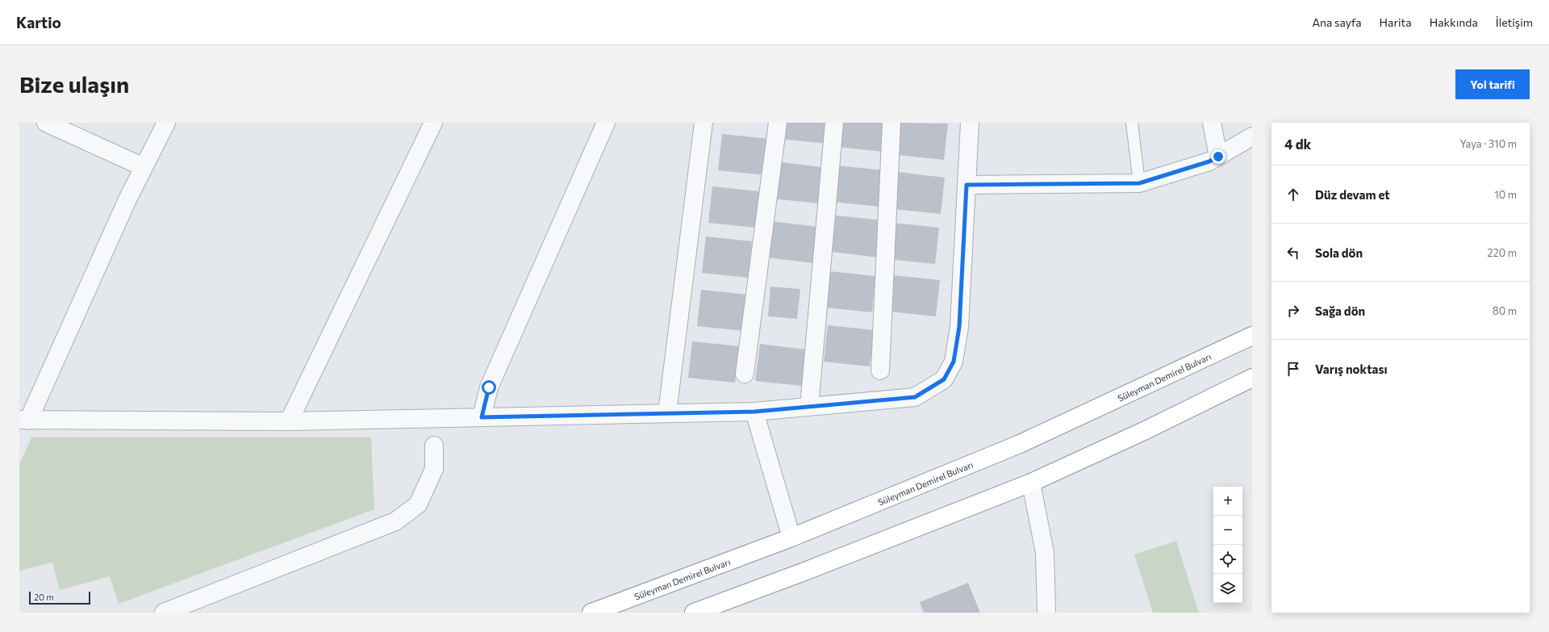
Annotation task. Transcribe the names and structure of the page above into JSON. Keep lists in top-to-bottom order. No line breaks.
{"streets":{"highway":["Süleyman Demirel Bulvarı"]},"scale_bar":"20 m","page":{"header":"Kartio","nav":["Ana sayfa","Harita","Hakkında","İletişim"],"buttons":"Yol tarifi","title":"Bize ulaşın","heading":["4 dk","Yaya · 310 m"],"list":[["Düz devam et","10 m"],["Sola dön","220 m"],["Sağa dön","80 m"],"Varış noktası"],"map_buttons":["+","−"],"scale":"20 m"}}
